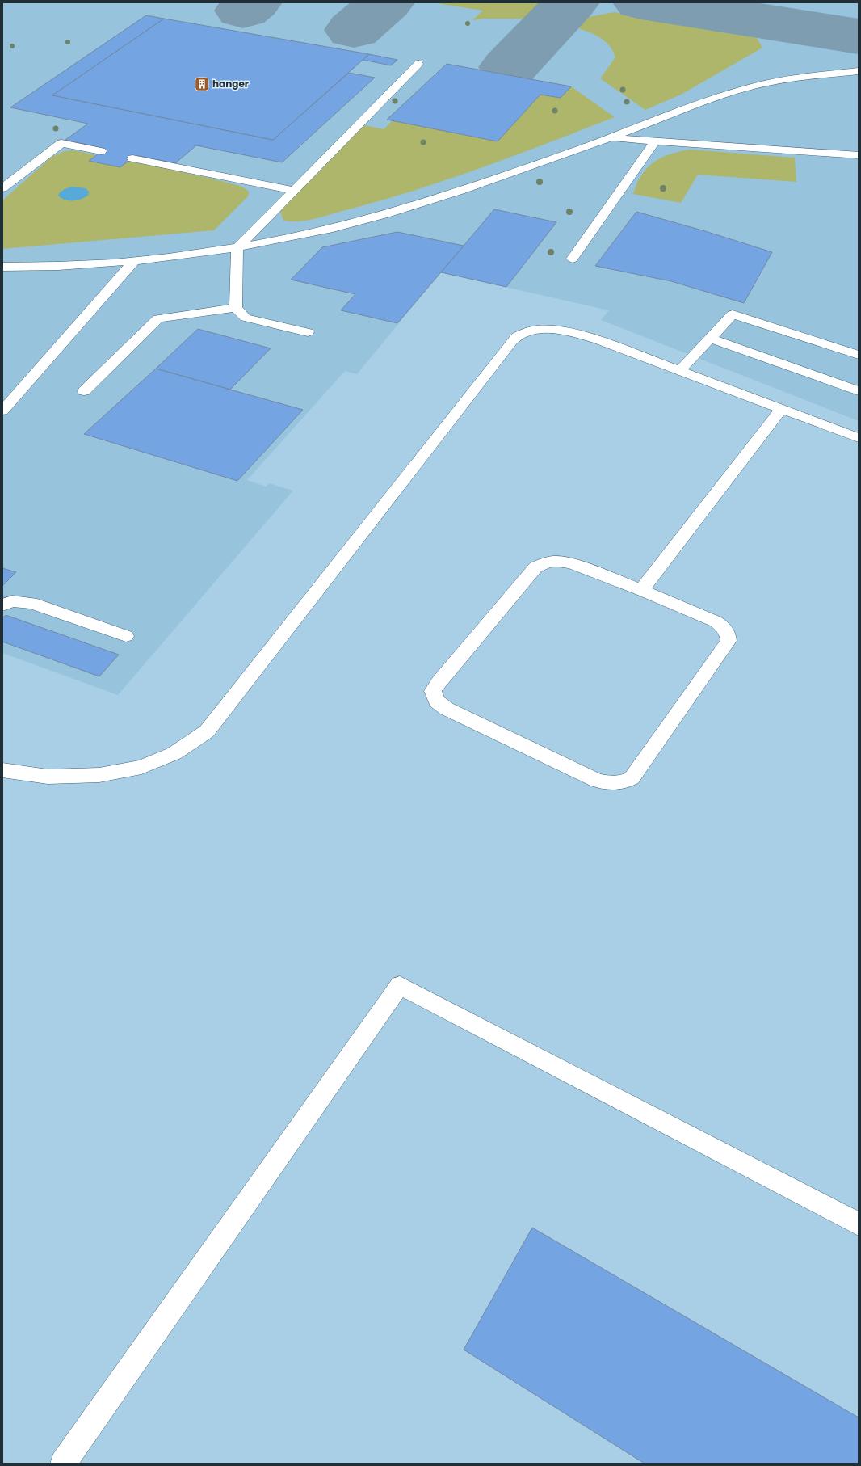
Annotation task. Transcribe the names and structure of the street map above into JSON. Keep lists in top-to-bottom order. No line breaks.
{"places":{"building":["hanger"]}}
